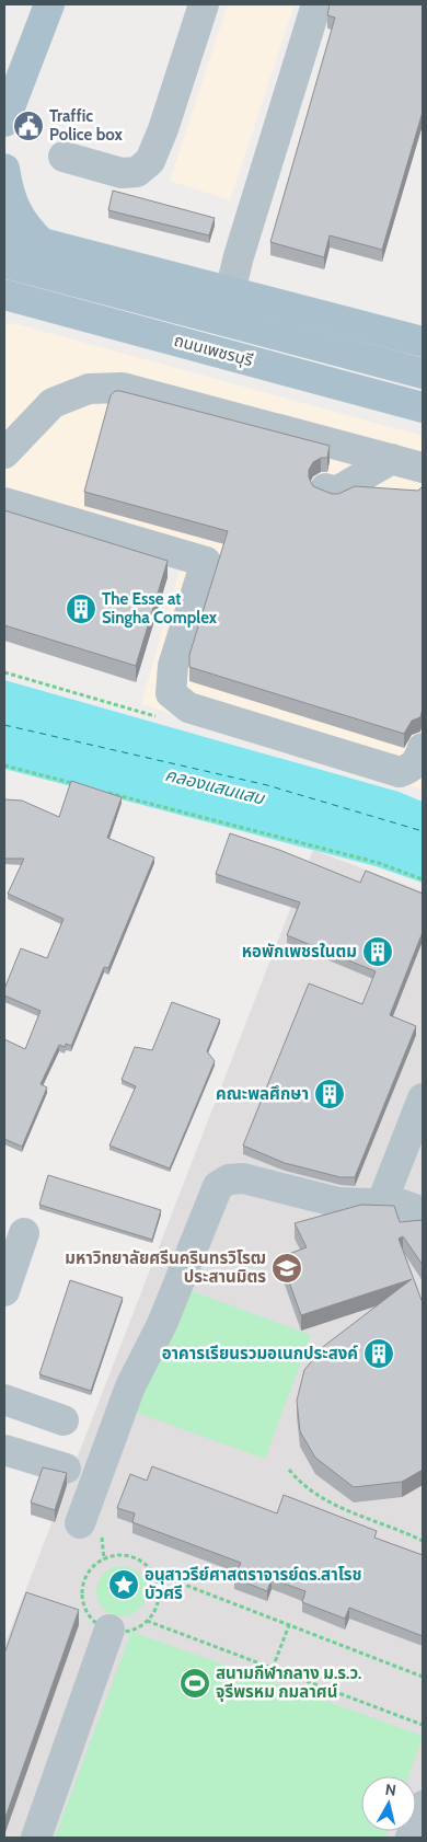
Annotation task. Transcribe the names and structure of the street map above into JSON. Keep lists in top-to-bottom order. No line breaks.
{"streets":{"main road":["ถนนเพชรบุรี"]},"water":["คลองแสนแสบ"],"places":{"public building":["Traffic Police box"],"building":["The Esse at Singha Complex","หอพักเพชรในตม","คณะพลศึกษา","อาคารเรียนรวมอเนกประสงค์"],"school or university":["มหาวิทยาลัยศรีนครินทรวิโรฒ ประสานมิตร"],"place":["อนุสาวรีย์ศาสตราจารย์ดร.สาโรช บัวศรี"],"sports":["สนามกีฬากลาง ม.ร.ว. จุรีพรหม กมลาศน์"]},"north":"top"}
